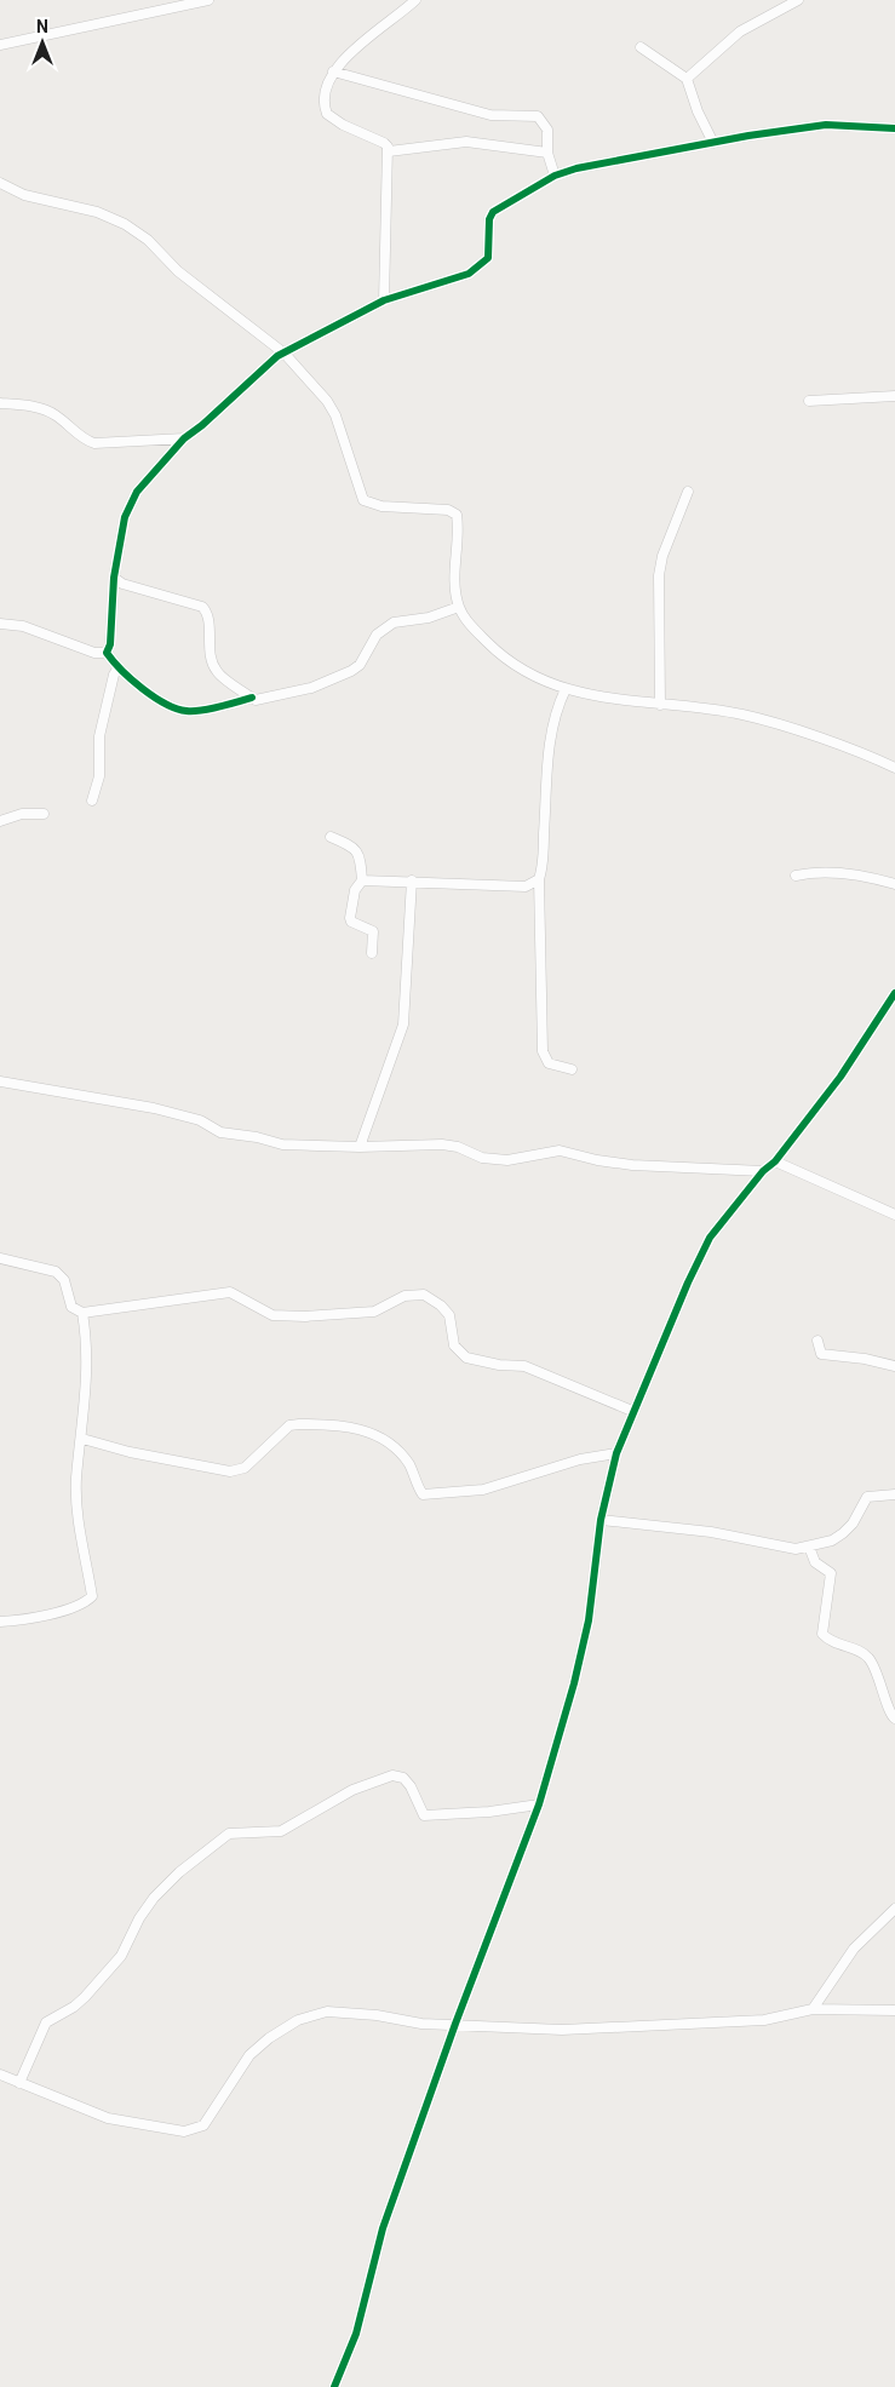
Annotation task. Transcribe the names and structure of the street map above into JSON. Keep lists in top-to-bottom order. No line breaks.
{"north":"top"}
